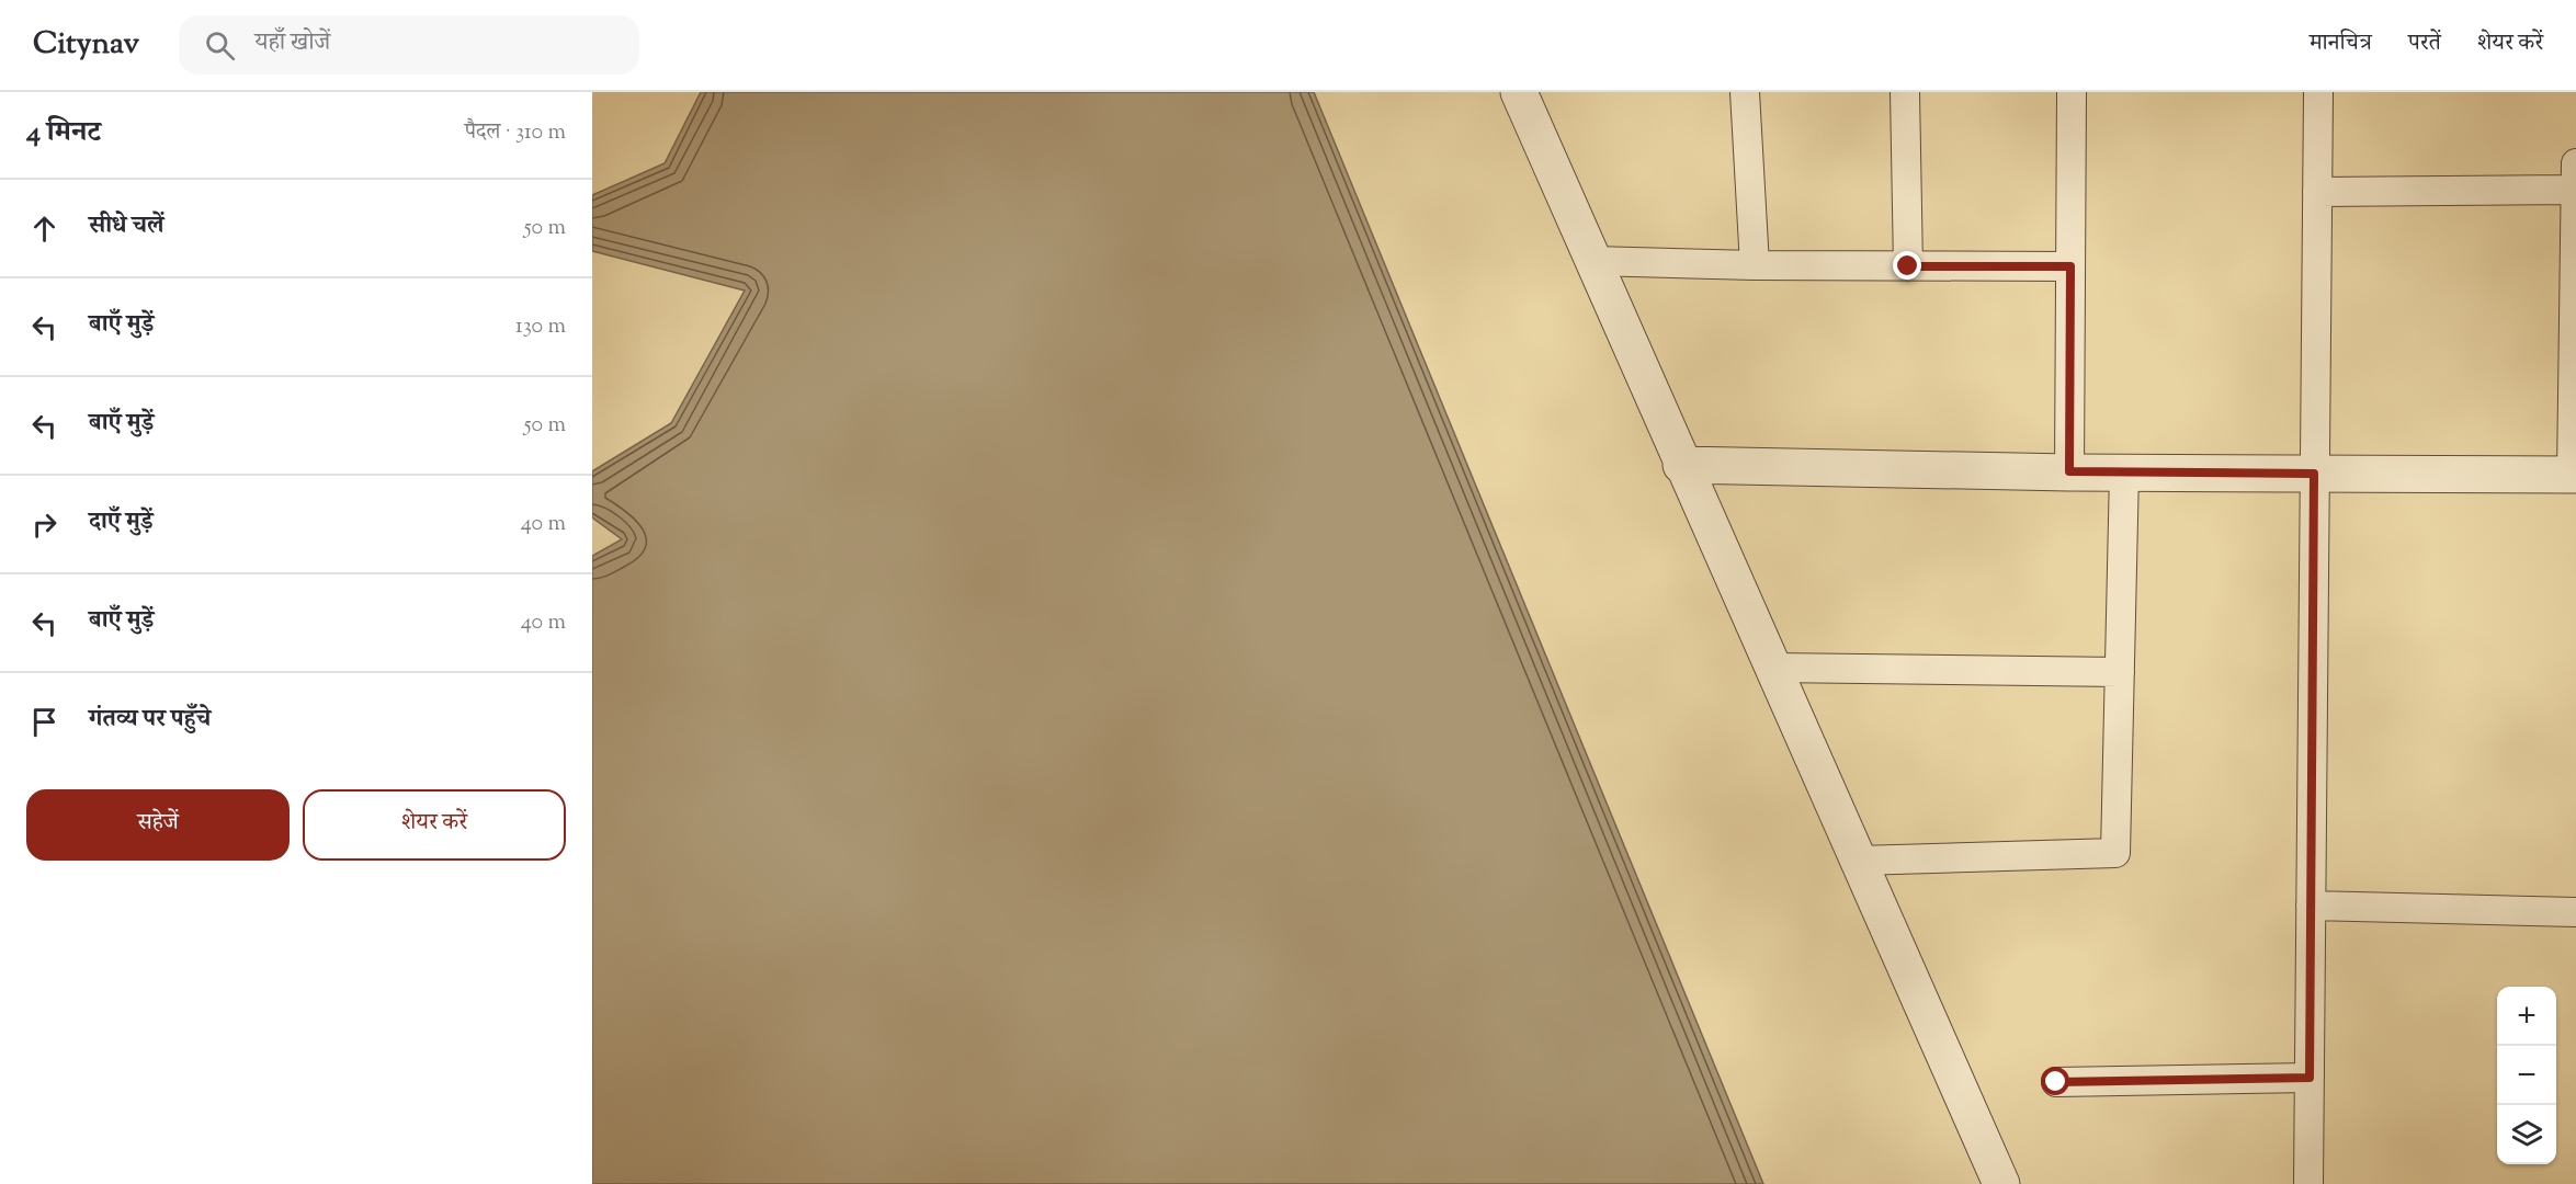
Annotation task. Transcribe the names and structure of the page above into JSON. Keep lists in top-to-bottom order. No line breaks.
{"page":{"header":"Citynav","search":"यहाँ खोजें","nav":["मानचित्र","परतें","शेयर करें"],"heading":["4 मिनट","पैदल · 310 m"],"list":[["सीधे चलें","50 m"],["बाएँ मुड़ें","130 m"],["बाएँ मुड़ें","50 m"],["दाएँ मुड़ें","40 m"],["बाएँ मुड़ें","40 m"],"गंतव्य पर पहुँचे"],"buttons":["सहेजें","शेयर करें"],"map_buttons":["+","−"]}}
